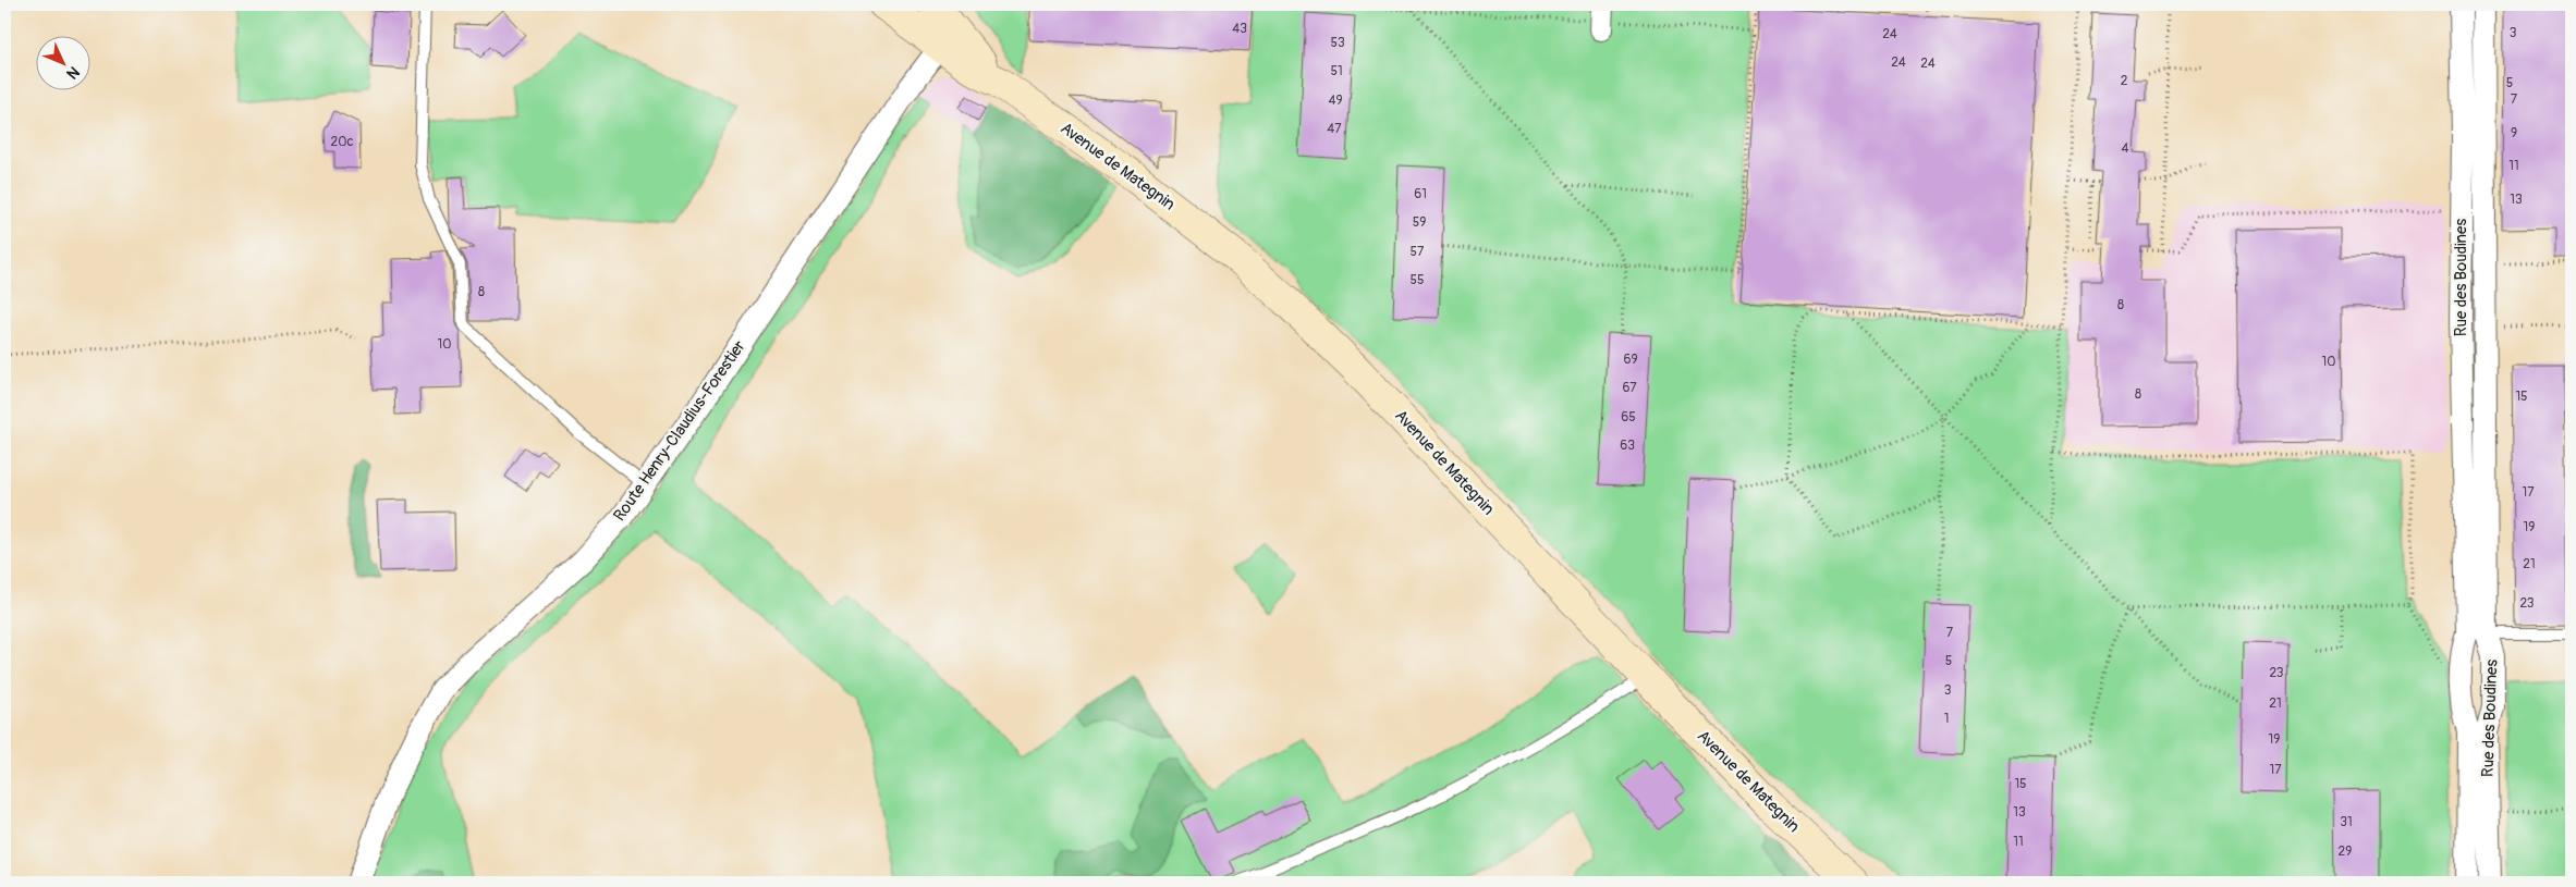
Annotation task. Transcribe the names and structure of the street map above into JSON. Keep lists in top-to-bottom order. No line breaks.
{"streets":{"main road":["Avenue de Mategnin"],"street":["Rue des Boudines","Route Henry-Claudius-Forestier"]},"crossings":[["Avenue de Mategnin","Route Henry-Claudius-Forestier"]],"house_numbers":["43","3","24","53","24","24","51","2","5","7","49","47","9","20c","4","11","61","13","59","57","55","8","8","10","69","10","67","8","15","65","63","17","19","21","23","7","5","23","3","21","1","19","17","15","13","31","11","29"],"north":"bottom right"}
